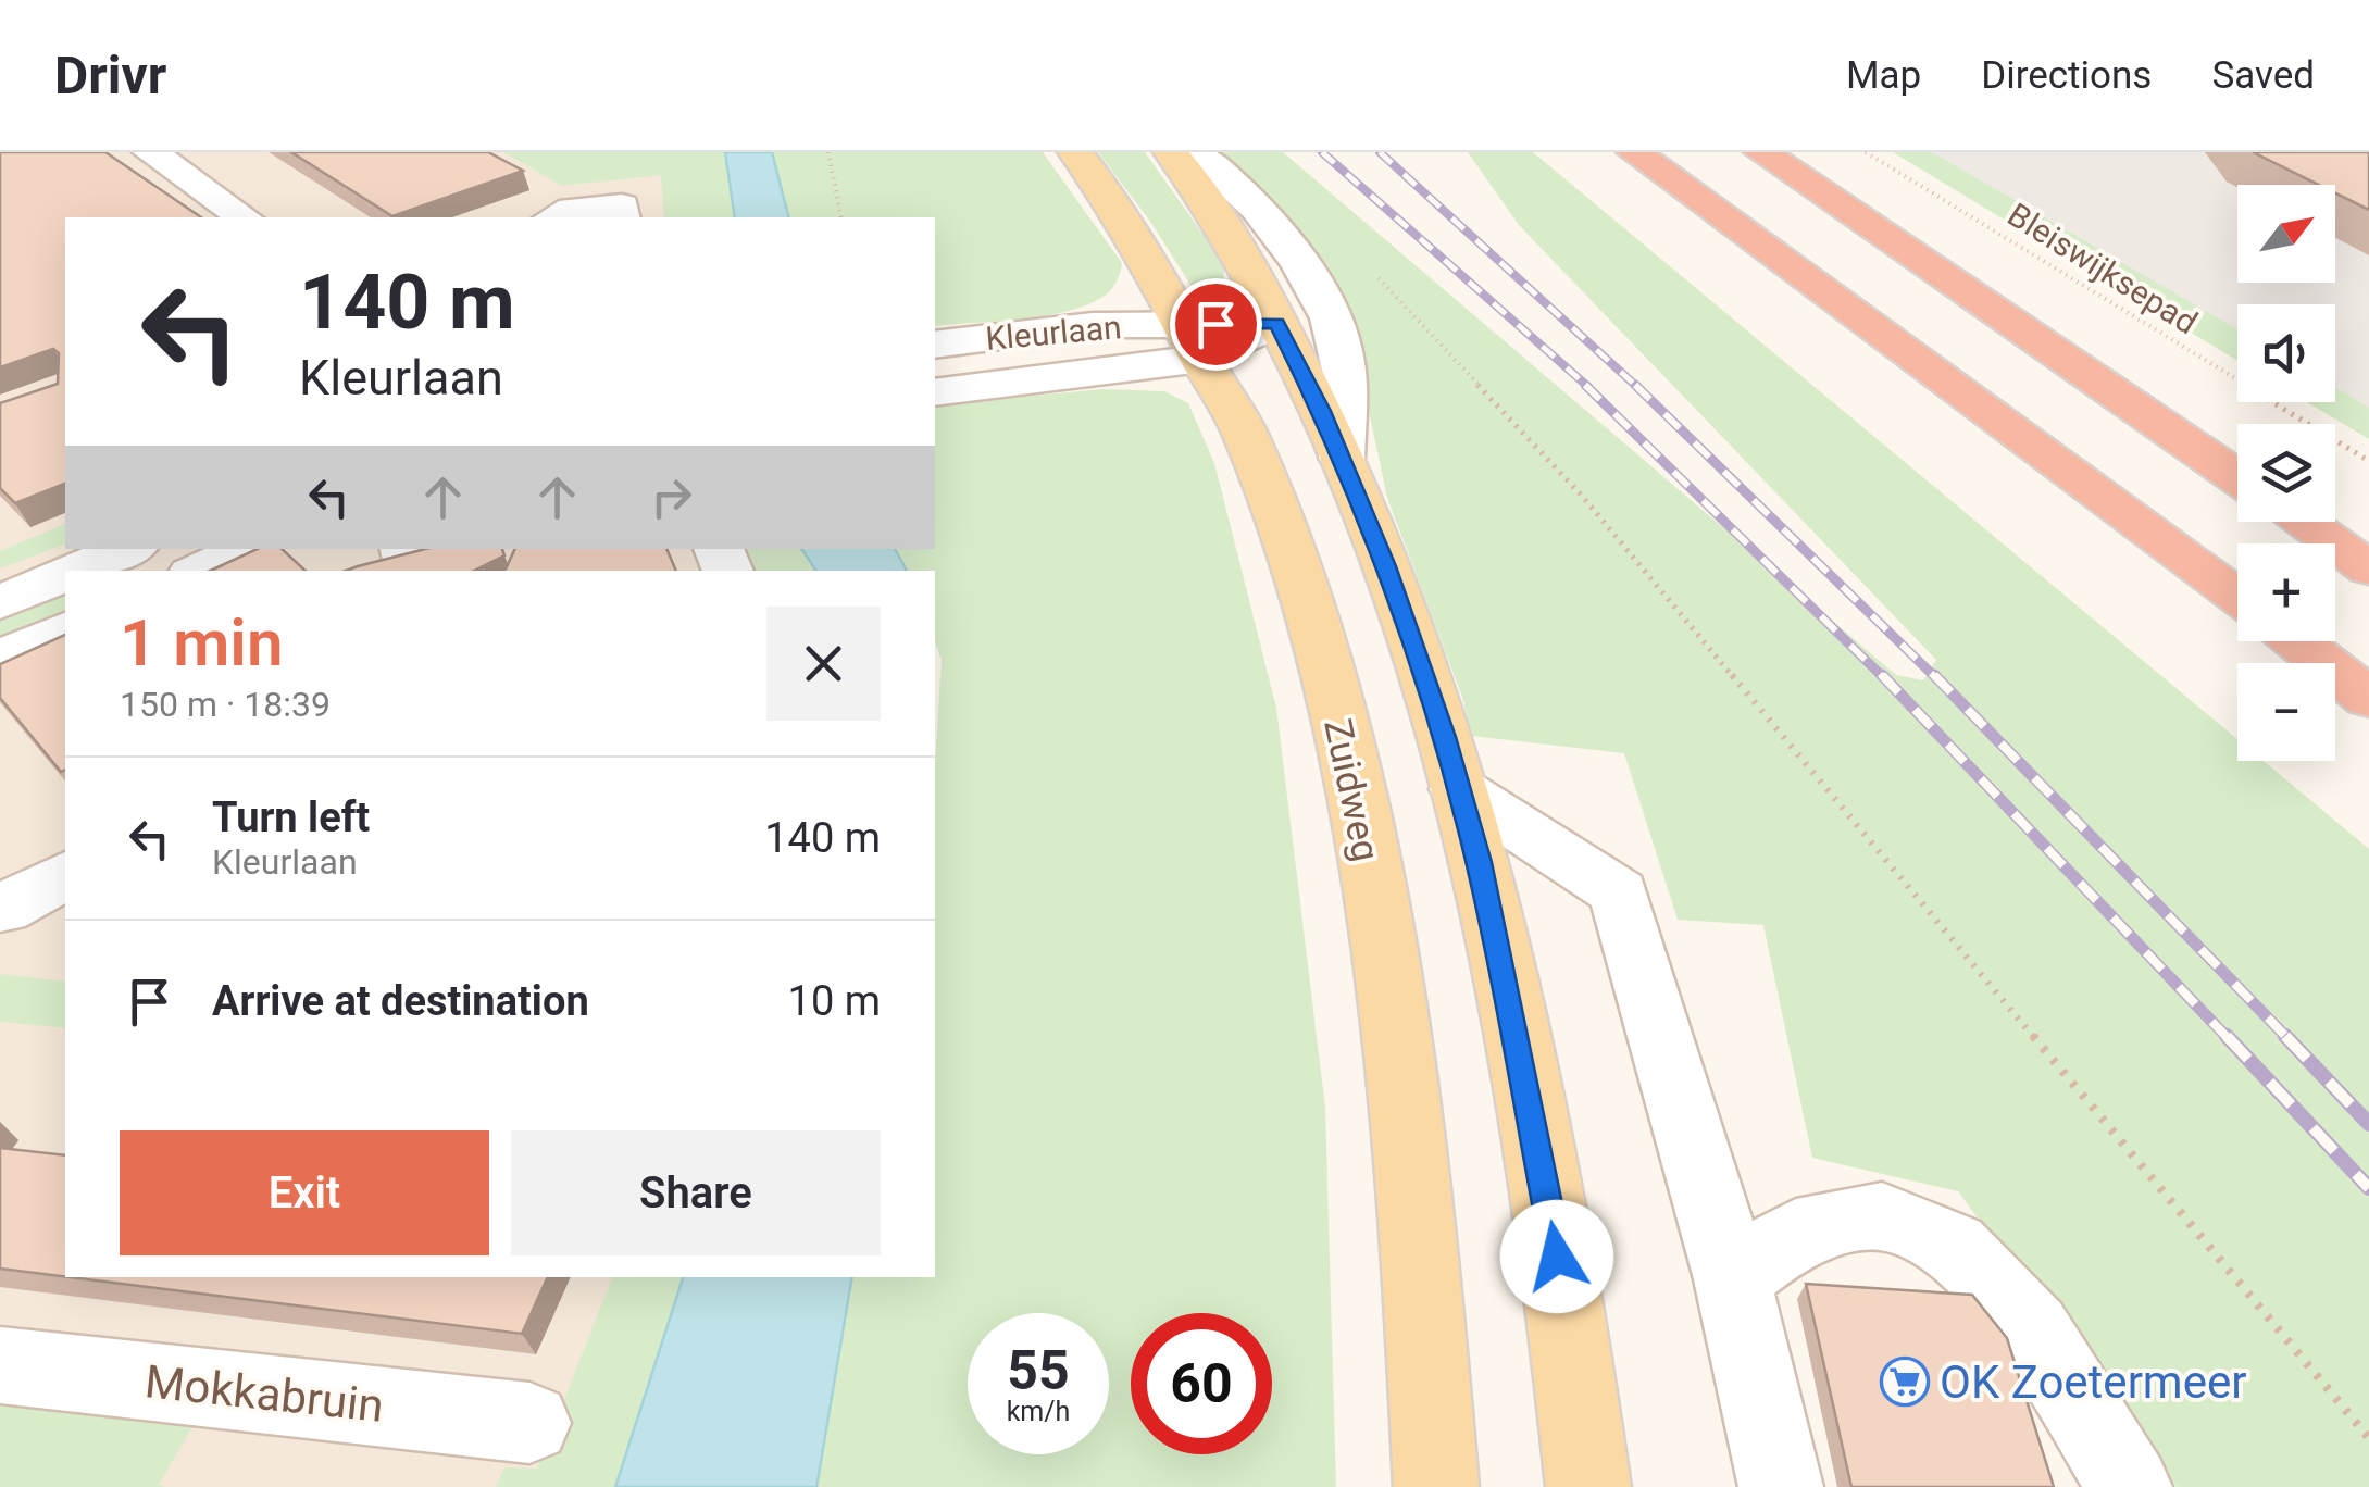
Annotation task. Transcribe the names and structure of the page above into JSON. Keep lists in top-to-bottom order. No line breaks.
{"streets":{"main road":["Zuidweg"],"street":["Kleurlaan","Mokkabruin"],"path":["Bleiswijksepad"]},"crossings":[["Kleurlaan","Zuidweg"]],"places":{"supermarket":["OK Zoetermeer"]},"north":"top right","page":{"header":"Drivr","nav":["Map","Directions","Saved"],"map_buttons":["+","−"],"turn":["140 m","Kleurlaan"],"heading":["1 min","150 m · 18:39"],"list":[{"name":"Turn left","note":"Kleurlaan","value":"140 m"},{"name":"Arrive at destination","value":"10 m"}],"buttons":["Exit","Share"],"speed":"55 km/h","limit":"60"}}
